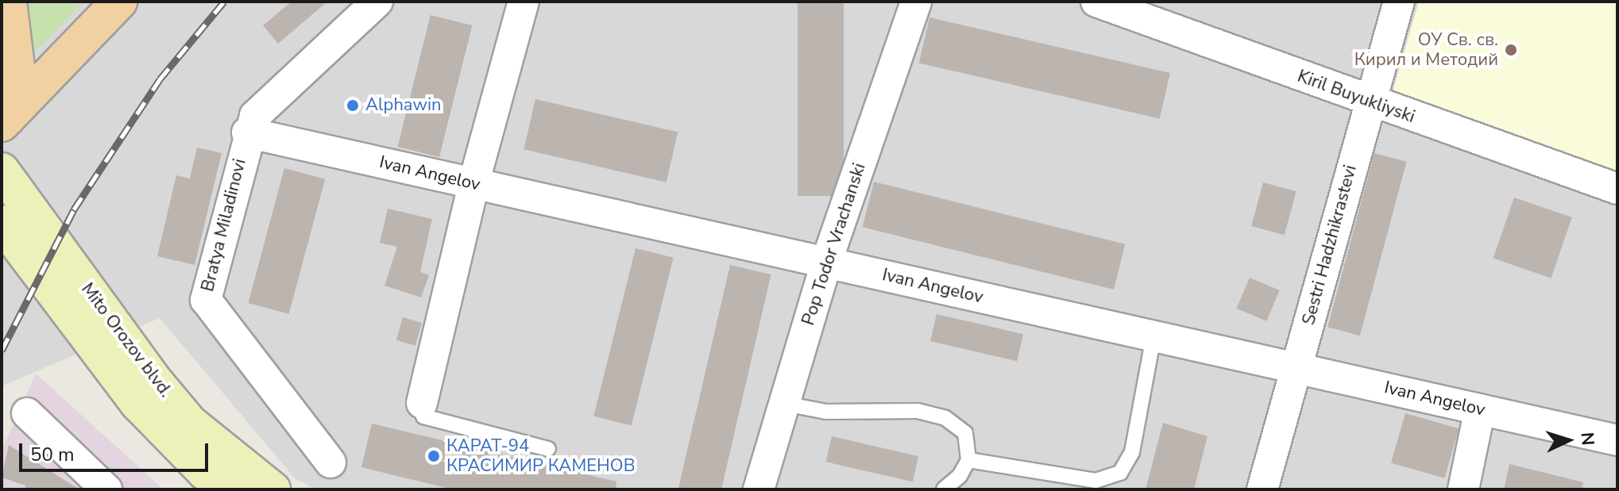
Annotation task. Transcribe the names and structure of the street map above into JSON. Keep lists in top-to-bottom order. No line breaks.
{"streets":{"main road":["Mito Orozov blvd."],"street":["Kiril Buyukliyski","Ivan Angelov","Bratya Miladinovi","Pop Todor Vrachanski","Sestri Hadzhikrastevi"]},"crossings":[["Kiril Buyukliyski","Sestri Hadzhikrastevi"],["Ivan Angelov","Bratya Miladinovi"],["Ivan Angelov","Pop Todor Vrachanski"],["Ivan Angelov","Sestri Hadzhikrastevi"]],"places":["ОУ Св. св. Кирил и Методий","Alphawin","КАРАТ-94 КРАСИМИР КАМЕНОВ"],"scale_bar":"50 m","north":"right"}
